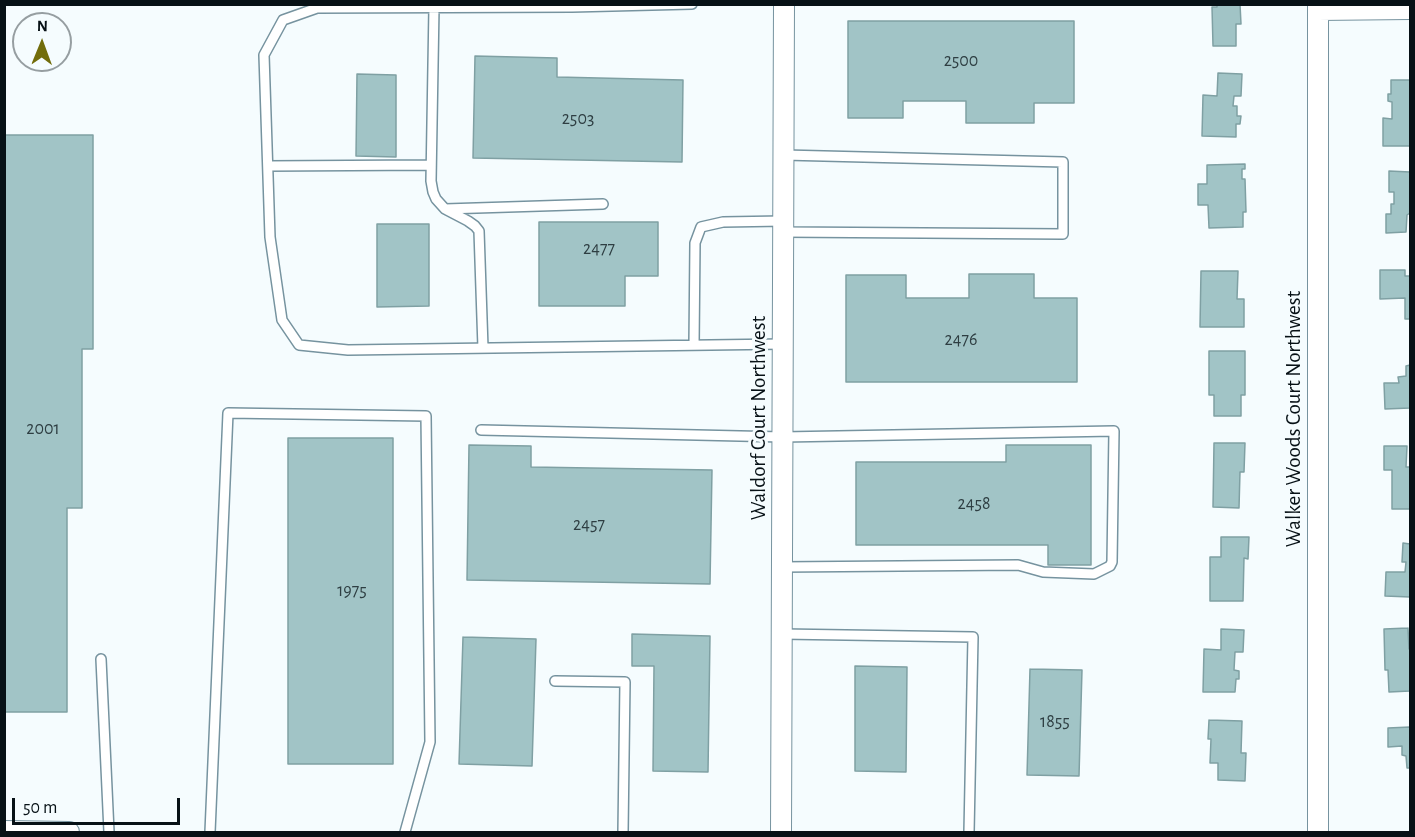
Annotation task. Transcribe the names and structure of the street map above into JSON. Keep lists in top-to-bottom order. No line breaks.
{"streets":{"street":["Waldorf Court Northwest","Walker Woods Court Northwest"]},"house_numbers":["2500","2503","2477","2476","2001","2458","2457","1975","1855"],"scale_bar":"50 m","north":"top"}
